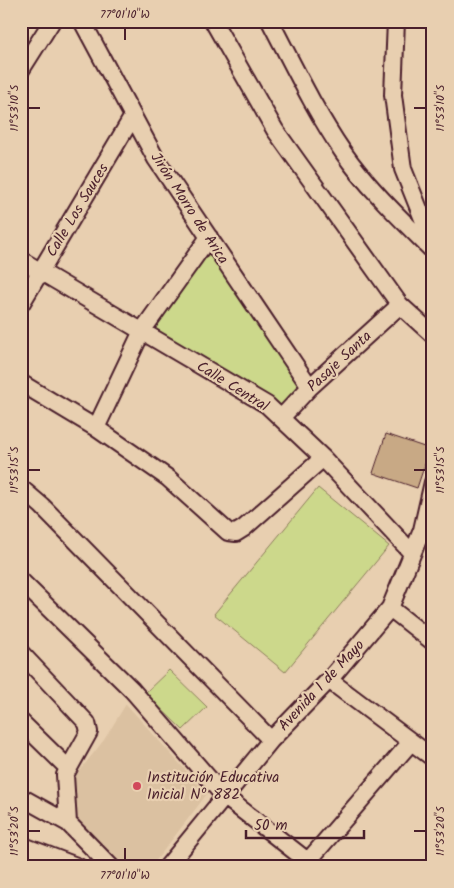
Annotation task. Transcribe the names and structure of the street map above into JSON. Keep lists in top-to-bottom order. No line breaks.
{"streets":{"street":["Jirón Morro de Arica","Calle Los Sauces","Pasaje Santa","Calle Central","Avenida 1 de Mayo"]},"crossings":[["Jirón Morro de Arica","Calle Los Sauces"],["Jirón Morro de Arica","Pasaje Santa"],["Calle Los Sauces","Calle Central"],["Pasaje Santa","Calle Central"],["Calle Central","Avenida 1 de Mayo"]],"places":["Institución Educativa Inicial Nº 882"],"scale_bar":"50 m","coordinates":["77°01'10\"W","11°53'10\"S","11°53'15\"S","11°53'20\"S"]}
